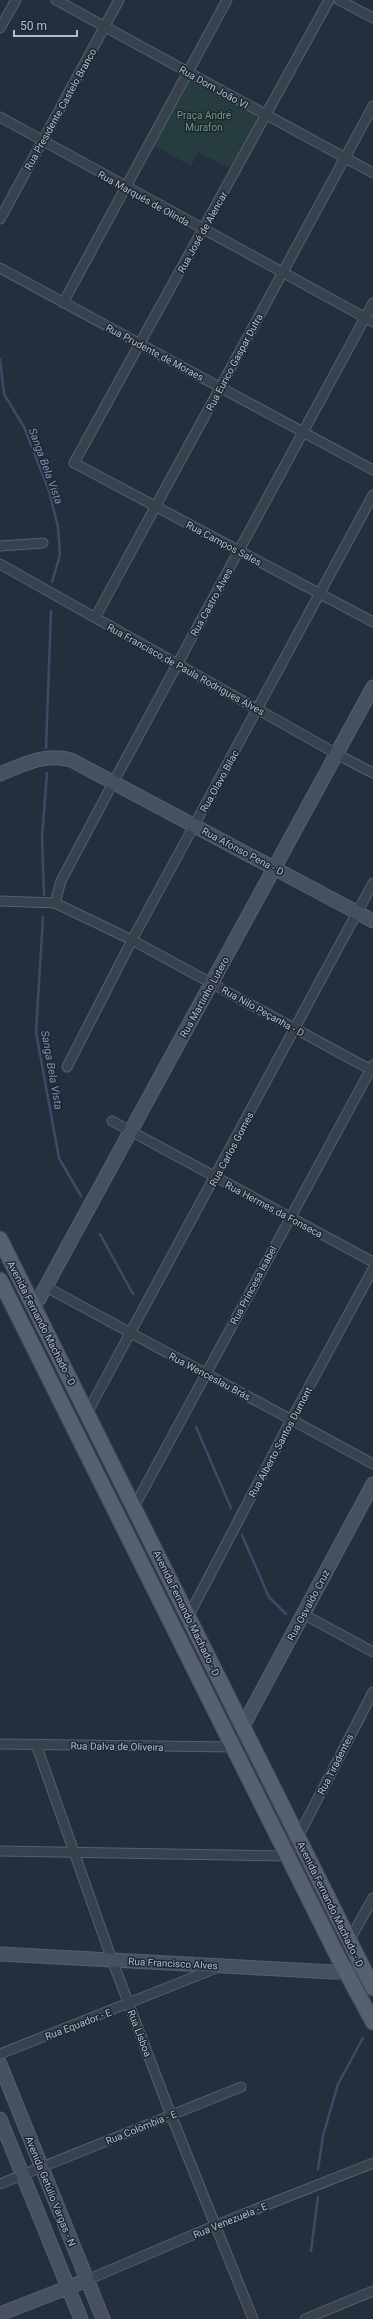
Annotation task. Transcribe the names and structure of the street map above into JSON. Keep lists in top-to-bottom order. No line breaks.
{"streets":{"main road":["Avenida Fernando Machado - D"],"street":["Rua Dom João VI","Rua Presidente Castelo Branco","Rua Marquês de Olinda","Rua José de Alencar","Rua Prudente de Moraes","Rua Eurico Gaspar Dutra","Rua Campos Sales","Rua Castro Alves","Rua Francisco de Paula Rodrigues Alves","Rua Olavo Bilac","Rua Afonso Pena - D","Rua Martinho Lutero","Rua Nilo Peçanha - D","Rua Carlos Gomes","Rua Hermes da Fonseca","Rua Princesa Isabel","Rua Wenceslau Brás","Rua Alberto Santos Dumont","Rua Osvaldo Cruz","Rua Dalva de Oliveira","Rua Tiradentes","Rua Francisco Alves","Rua Equador - E","Rua Lisboa","Rua Colômbia - E","Avenida Getúlio Vargas - N","Rua Venezuela - E"]},"crossings":[["Rua Dom João VI","Rua Presidente Castelo Branco"],["Rua Dom João VI","Rua José de Alencar"],["Rua Dom João VI","Rua Eurico Gaspar Dutra"],["Rua Presidente Castelo Branco","Rua Marquês de Olinda"],["Rua Marquês de Olinda","Rua José de Alencar"],["Rua Marquês de Olinda","Rua Eurico Gaspar Dutra"],["Rua Marquês de Olinda","Rua Castro Alves"],["Rua José de Alencar","Rua Prudente de Moraes"],["Rua José de Alencar","Rua Campos Sales"],["Rua Prudente de Moraes","Rua Eurico Gaspar Dutra"],["Rua Prudente de Moraes","Rua Castro Alves"],["Rua Eurico Gaspar Dutra","Rua Campos Sales"],["Rua Eurico Gaspar Dutra","Rua Francisco de Paula Rodrigues Alves"],["Rua Campos Sales","Rua Castro Alves"],["Rua Campos Sales","Rua Olavo Bilac"],["Rua Castro Alves","Rua Francisco de Paula Rodrigues Alves"],["Rua Castro Alves","Rua Afonso Pena - D"],["Rua Castro Alves","Rua Nilo Peçanha - D"],["Rua Francisco de Paula Rodrigues Alves","Rua Olavo Bilac"],["Rua Francisco de Paula Rodrigues Alves","Rua Martinho Lutero"],["Rua Olavo Bilac","Rua Afonso Pena - D"],["Rua Olavo Bilac","Rua Nilo Peçanha - D"],["Rua Afonso Pena - D","Rua Martinho Lutero"],["Rua Afonso Pena - D","Rua Carlos Gomes"],["Rua Martinho Lutero","Rua Nilo Peçanha - D"],["Rua Martinho Lutero","Rua Hermes da Fonseca"],["Rua Martinho Lutero","Avenida Fernando Machado - D"],["Rua Martinho Lutero","Rua Wenceslau Brás"],["Rua Nilo Peçanha - D","Rua Carlos Gomes"],["Rua Nilo Peçanha - D","Rua Princesa Isabel"],["Rua Carlos Gomes","Rua Hermes da Fonseca"],["Rua Carlos Gomes","Avenida Fernando Machado - D"],["Rua Carlos Gomes","Rua Wenceslau Brás"],["Rua Hermes da Fonseca","Rua Princesa Isabel"],["Rua Princesa Isabel","Avenida Fernando Machado - D"],["Rua Princesa Isabel","Rua Wenceslau Brás"],["Avenida Fernando Machado - D","Rua Alberto Santos Dumont"],["Avenida Fernando Machado - D","Rua Osvaldo Cruz"],["Avenida Fernando Machado - D","Rua Dalva de Oliveira"],["Avenida Fernando Machado - D","Rua Tiradentes"],["Avenida Fernando Machado - D","Rua Francisco Alves"],["Rua Wenceslau Brás","Rua Alberto Santos Dumont"],["Rua Dalva de Oliveira","Rua Lisboa"],["Rua Francisco Alves","Rua Equador - E"],["Rua Francisco Alves","Rua Lisboa"],["Rua Equador - E","Rua Lisboa"],["Rua Lisboa","Rua Colômbia - E"],["Rua Lisboa","Rua Venezuela - E"],["Rua Colômbia - E","Avenida Getúlio Vargas - N"],["Avenida Getúlio Vargas - N","Rua Venezuela - E"]],"water":["Sanga Bela Vista"],"parks":["Praça André Murafon"],"scale_bar":"50 m"}
